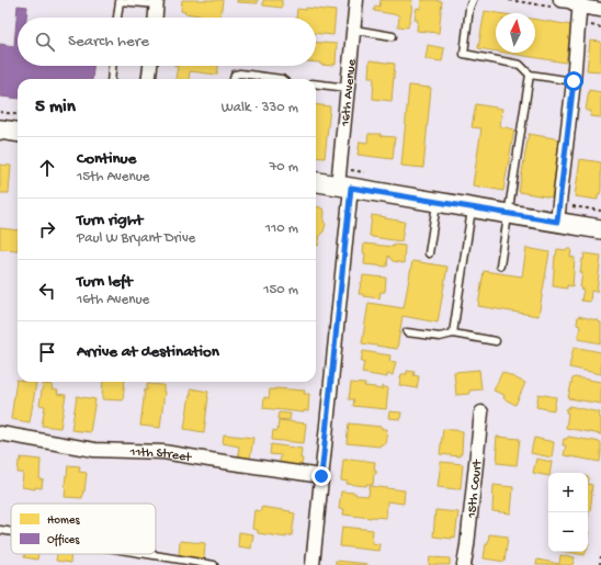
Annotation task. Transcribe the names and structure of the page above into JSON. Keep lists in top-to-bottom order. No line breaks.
{"streets":{"street":["16th Avenue","11th Street","15th Court"]},"crossings":[["16th Avenue","11th Street"]],"legend":["Homes","Offices"],"north":"top","page":{"search":"Search here","heading":["5 min","Walk · 330 m"],"list":[["Continue","15th Avenue","70 m"],["Turn right","Paul W Bryant Drive","110 m"],["Turn left","16th Avenue","150 m"],"Arrive at destination"],"map_buttons":["+","−"]}}
